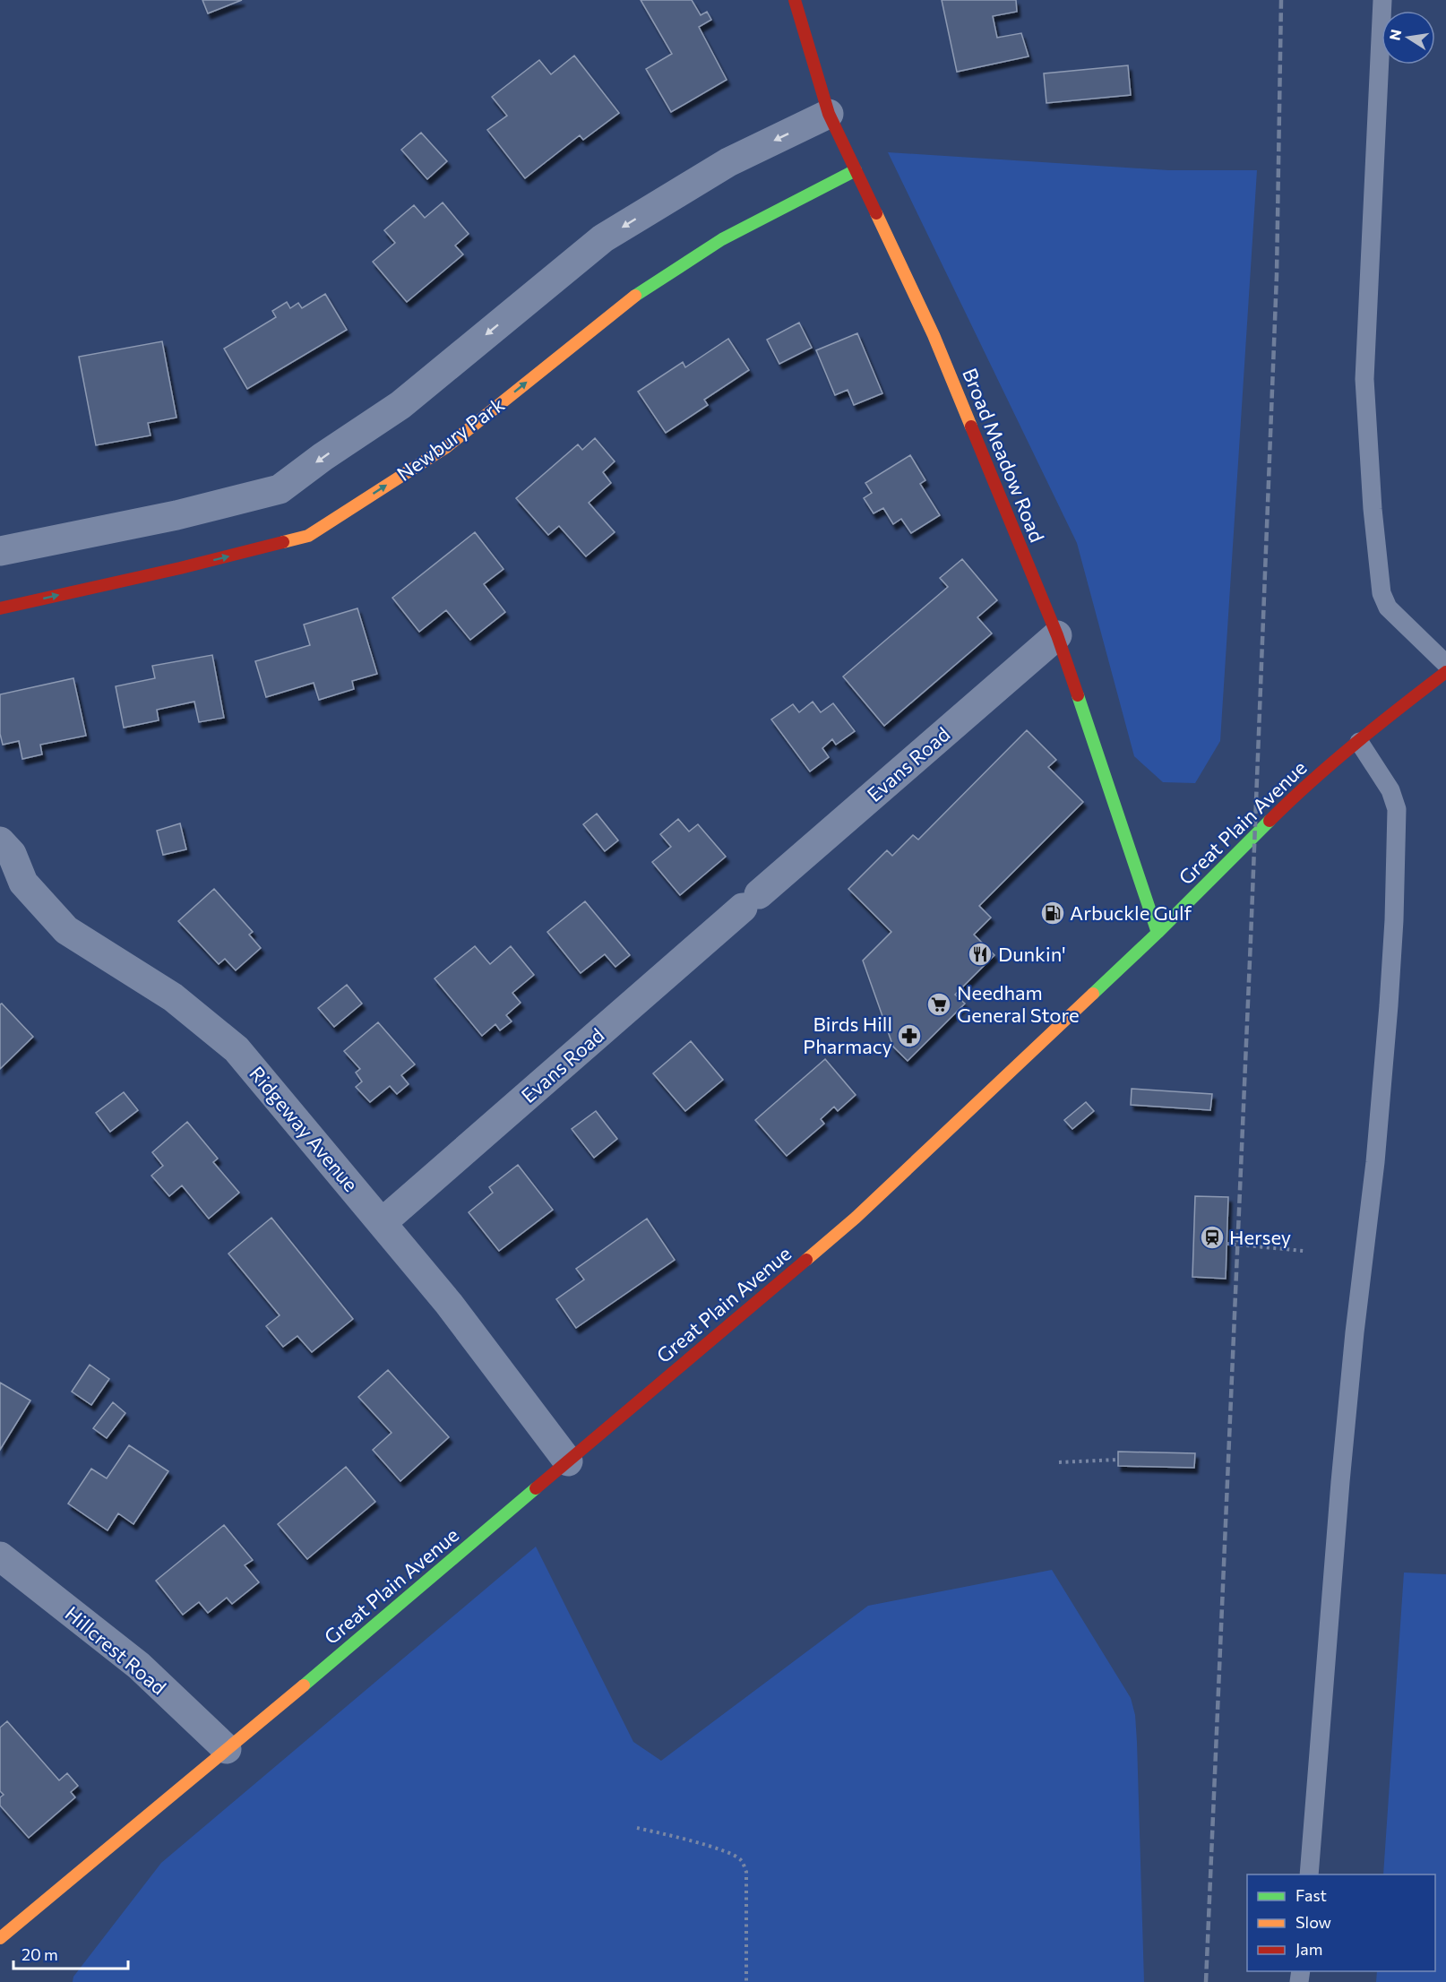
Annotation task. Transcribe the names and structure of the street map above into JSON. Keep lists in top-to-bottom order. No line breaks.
{"streets":{"street":["Newbury Park","Broad Meadow Road","Evans Road","Great Plain Avenue","Ridgeway Avenue","Hillcrest Road"]},"crossings":[["Newbury Park","Broad Meadow Road"],["Broad Meadow Road","Evans Road"],["Broad Meadow Road","Great Plain Avenue"],["Evans Road","Ridgeway Avenue"],["Great Plain Avenue","Ridgeway Avenue"],["Great Plain Avenue","Hillcrest Road"]],"places":{"fuel station":["Arbuckle Gulf"],"restaurant":["Dunkin'"],"supermarket":["Needham General Store"],"pharmacy":["Birds Hill Pharmacy"],"station":["Hersey"]},"legend":["Fast","Slow","Jam"],"scale_bar":"20 m","north":"left"}
